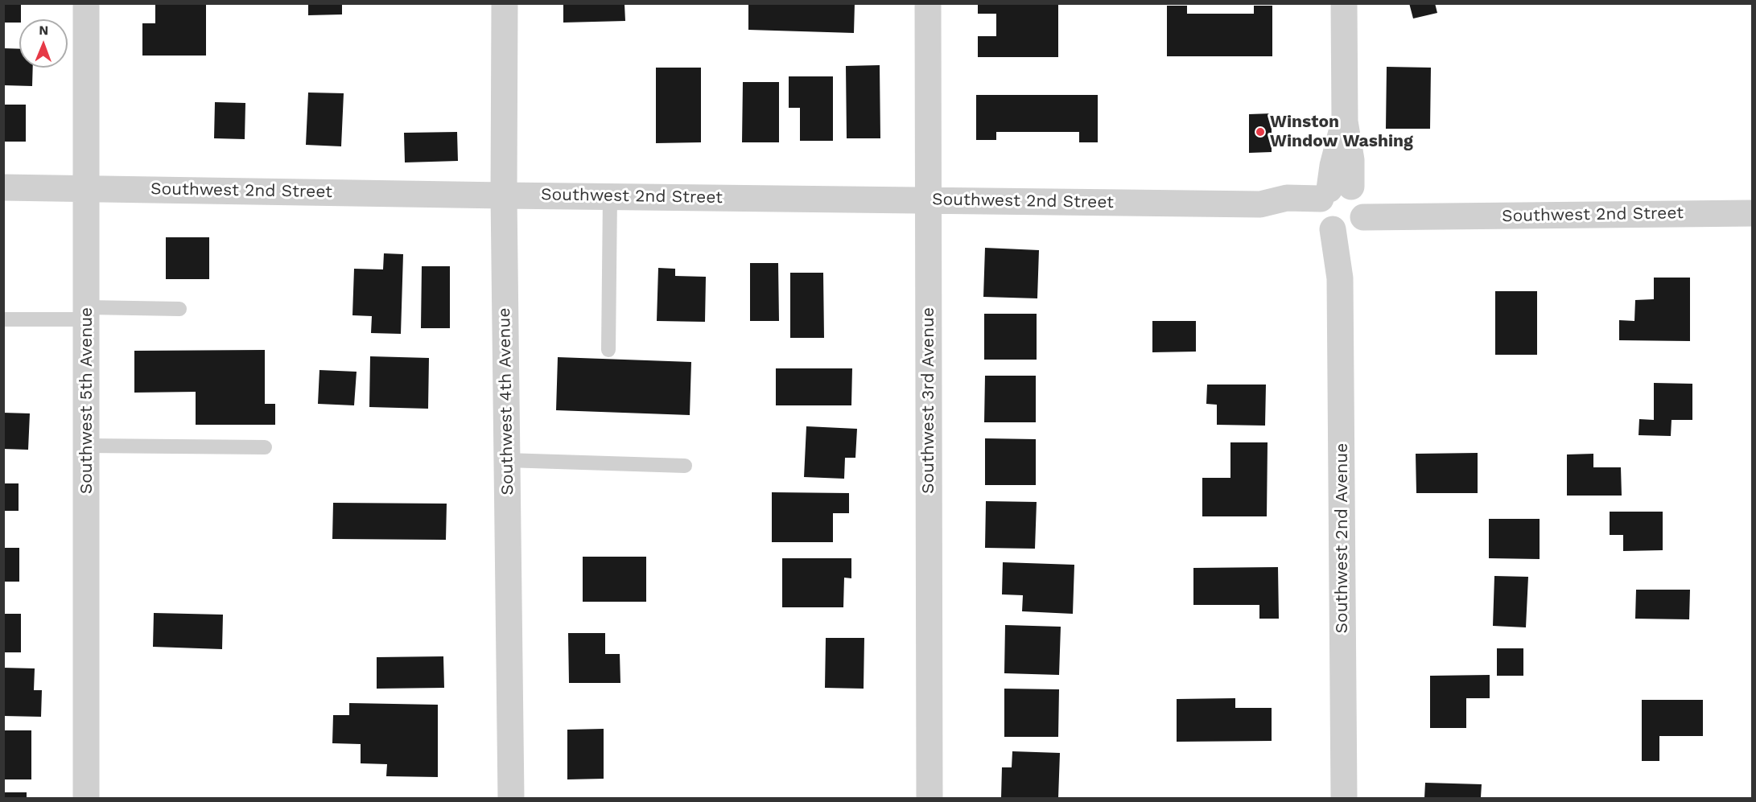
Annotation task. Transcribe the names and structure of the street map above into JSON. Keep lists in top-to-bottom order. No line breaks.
{"streets":{"street":["Southwest 2nd Street","Southwest 5th Avenue","Southwest 3rd Avenue","Southwest 4th Avenue","Southwest 2nd Avenue"]},"crossings":[["Southwest 2nd Street","Southwest 5th Avenue"],["Southwest 2nd Street","Southwest 3rd Avenue"],["Southwest 2nd Street","Southwest 4th Avenue"],["Southwest 2nd Street","Southwest 2nd Avenue"]],"places":["Winston Window Washing"],"north":"top"}
